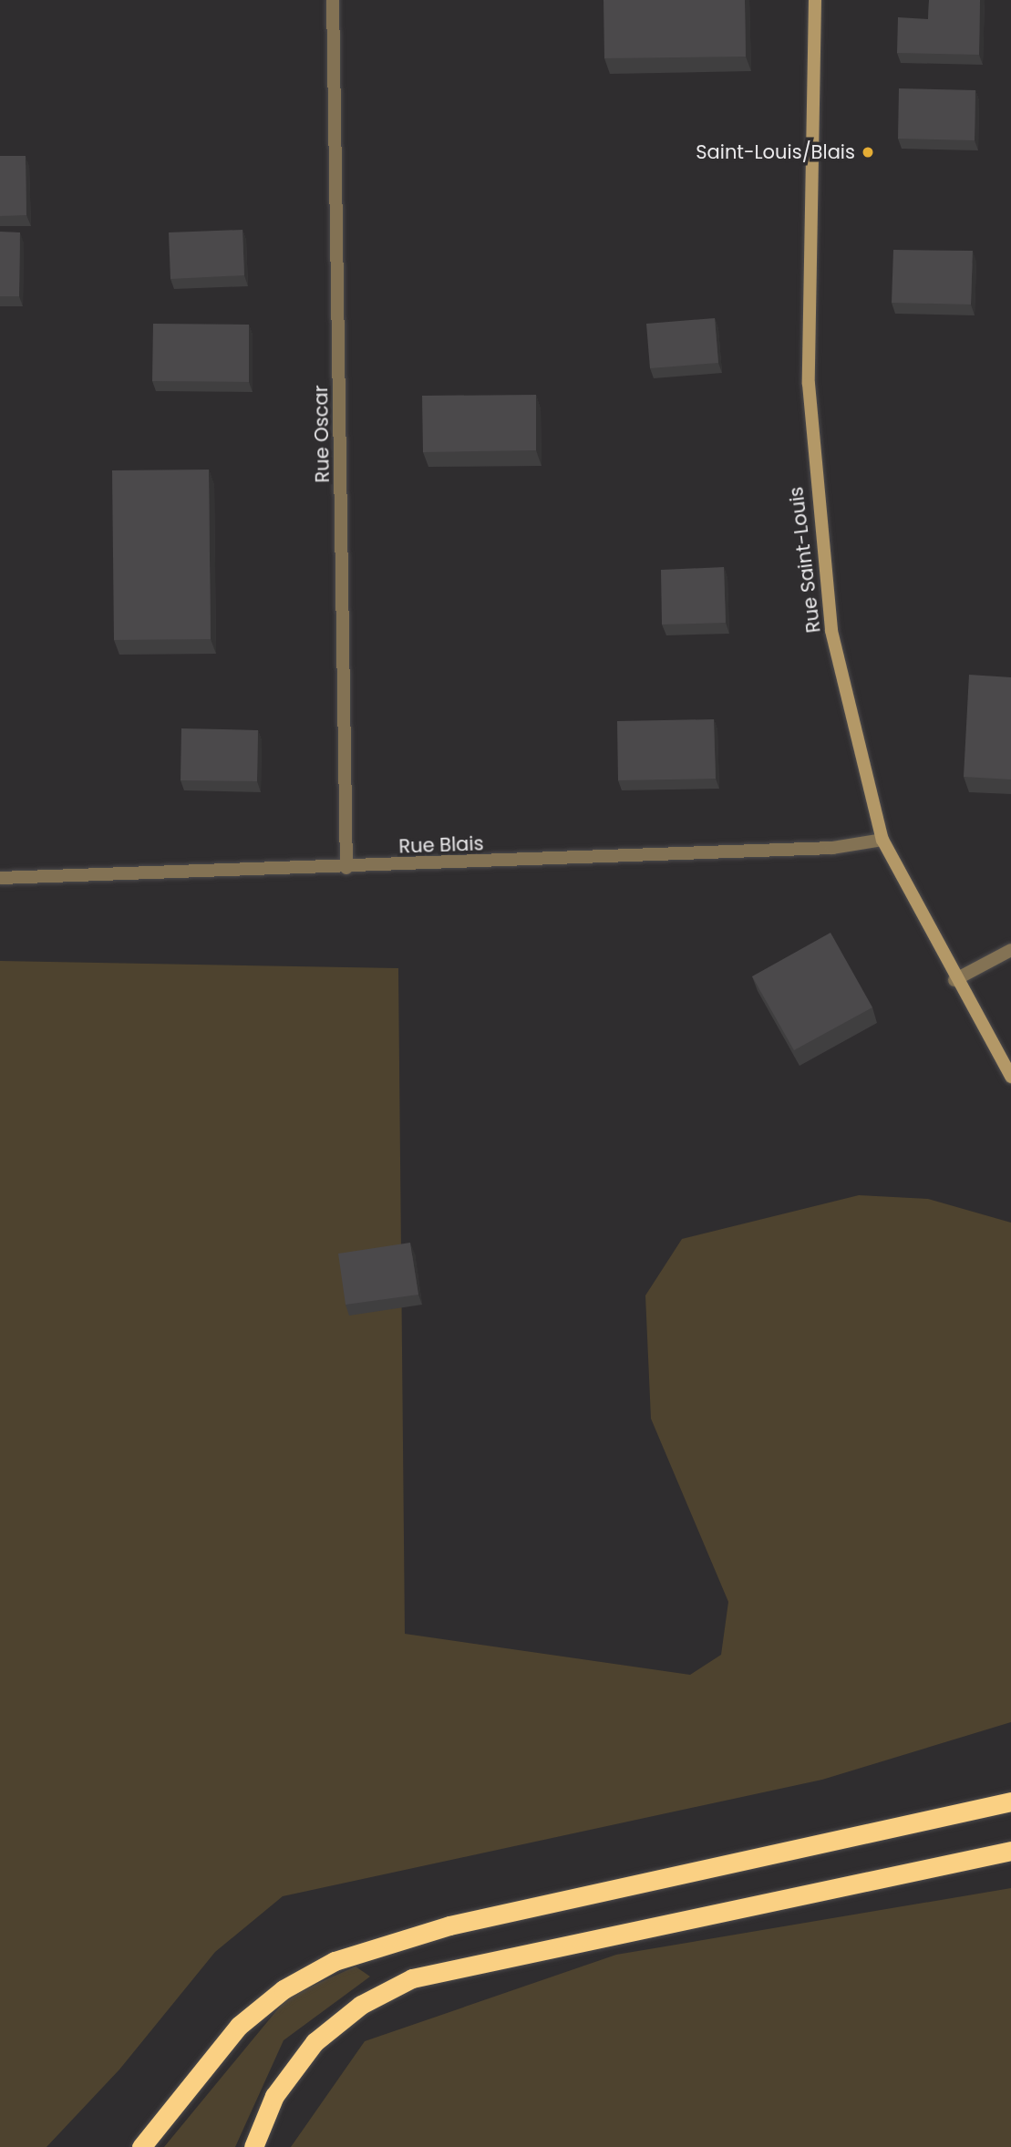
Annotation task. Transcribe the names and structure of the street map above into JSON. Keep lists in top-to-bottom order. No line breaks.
{"streets":{"main road":["Rue Saint-Louis"],"street":["Rue Oscar","Rue Blais"]},"crossings":[["Rue Oscar","Rue Blais"],["Rue Saint-Louis","Rue Blais"]],"places":["Saint-Louis/Blais"]}
